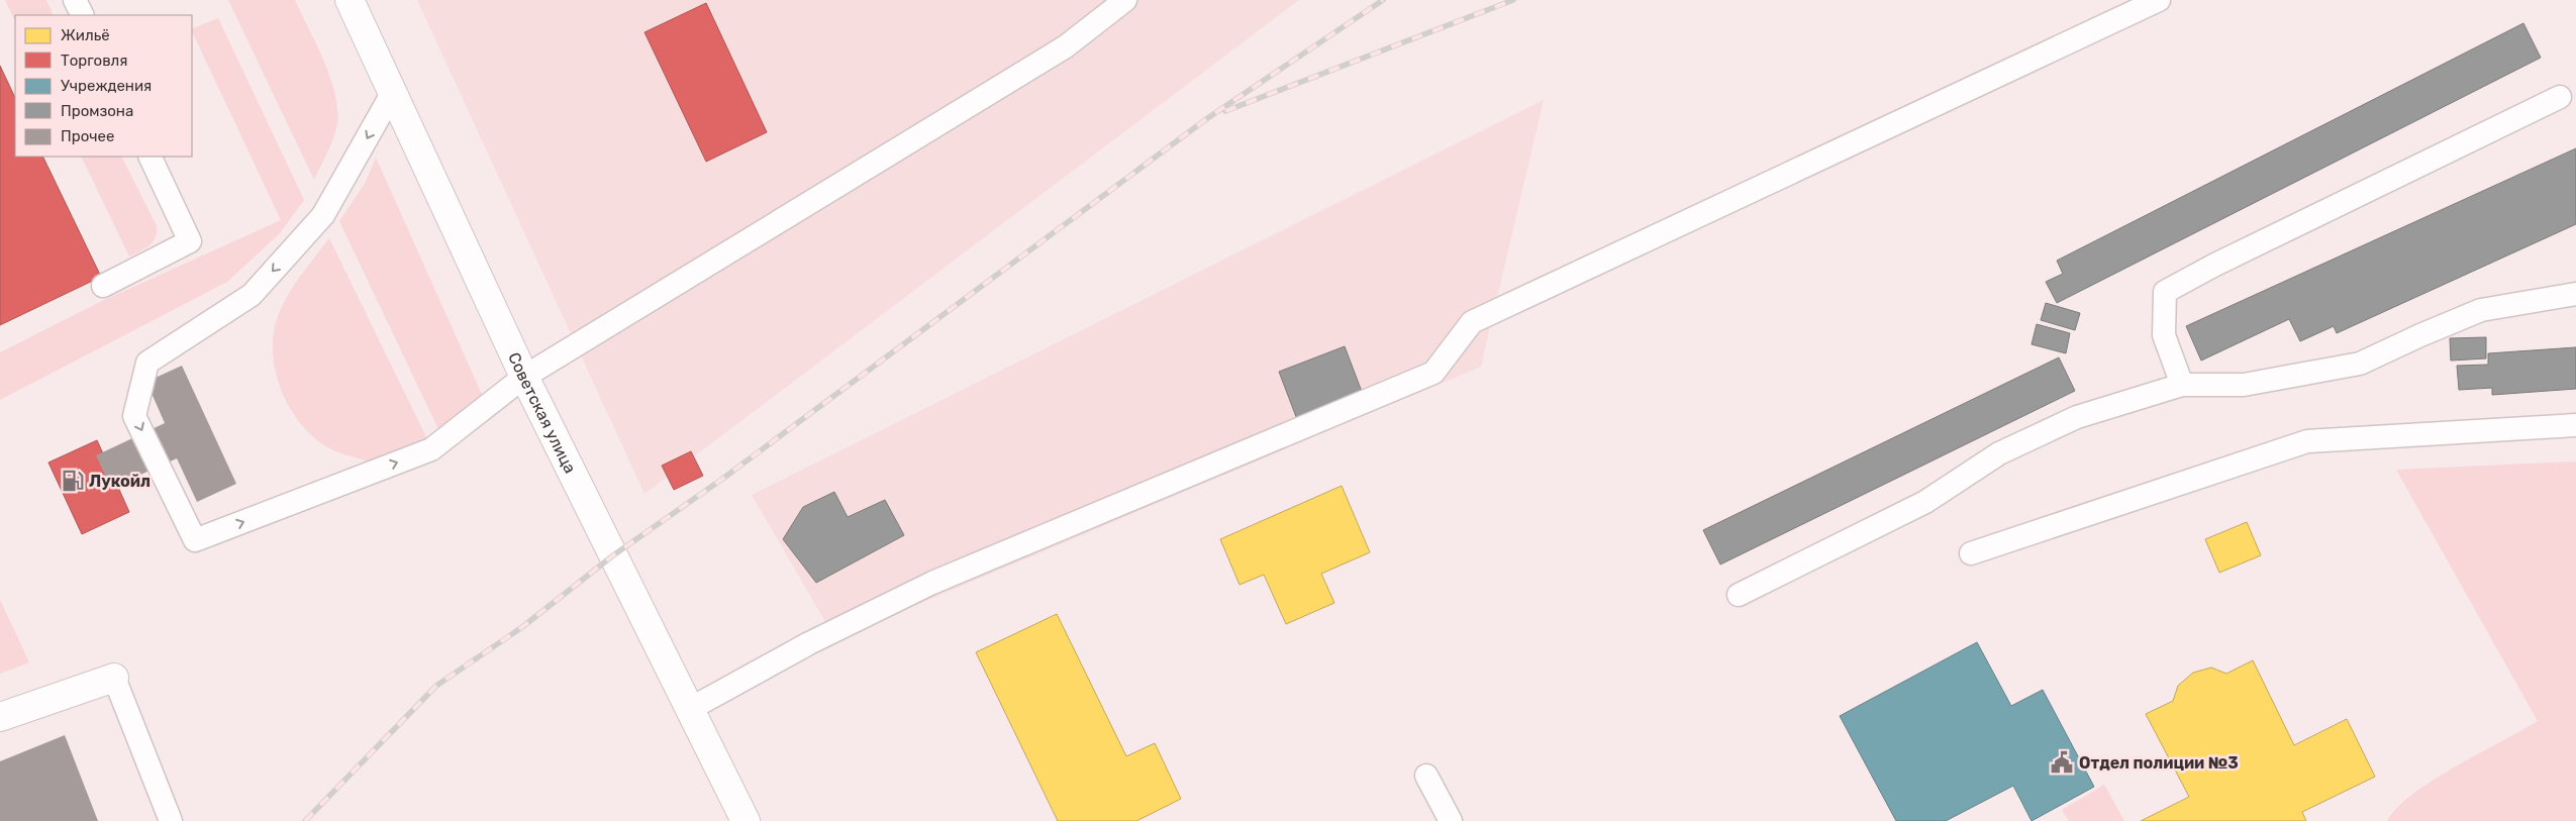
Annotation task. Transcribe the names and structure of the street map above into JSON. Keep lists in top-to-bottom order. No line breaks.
{"streets":{"main road":["Советская улица"]},"places":{"fuel station":["Лукойл"],"public building":["Отдел полиции №3"]},"legend":["Жильё","Торговля","Учреждения","Промзона","Прочее"]}
